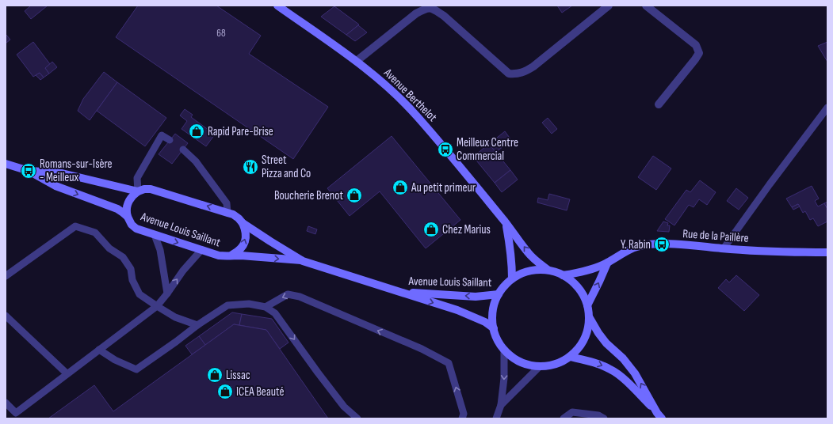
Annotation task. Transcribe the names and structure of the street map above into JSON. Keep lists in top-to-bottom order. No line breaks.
{"streets":{"main road":["Avenue Berthelot","Avenue Louis Saillant","Rue de la Paillère"]},"crossings":[["Avenue Berthelot","Avenue Louis Saillant"],["Avenue Berthelot","Rue de la Paillère"],["Avenue Louis Saillant","Rue de la Paillère"]],"places":{"shop":["Rapid Pare-Brise","Au petit primeur","Boucherie Brenot","Chez Marius","Lissac","ICEA Beauté"],"bus stop":["Meilleux Centre Commercial","Romans-sur-Isère - Meilleux","Y. Rabin"],"restaurant":["Street Pizza and Co"]},"house_numbers":["68"]}
